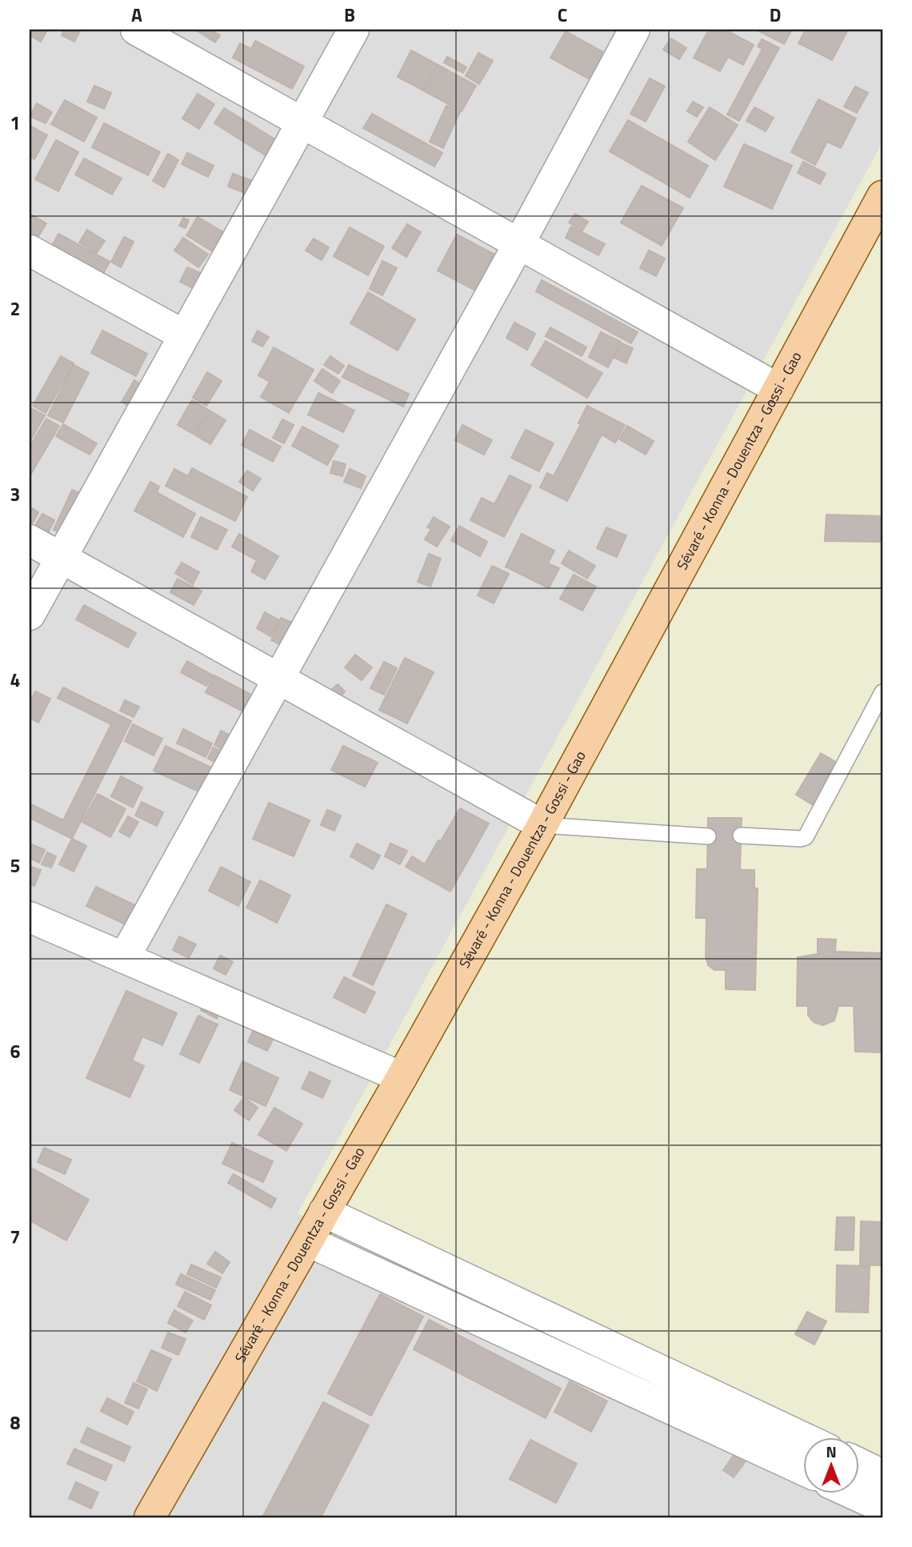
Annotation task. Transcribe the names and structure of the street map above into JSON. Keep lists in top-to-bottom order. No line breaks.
{"streets":{"main road":["Sévaré - Konna - Douentza - Gossi - Gao"]},"north":"top","grid":{"columns":["A","B","C","D"],"rows":["1","2","3","4","5","6","7","8"]}}
